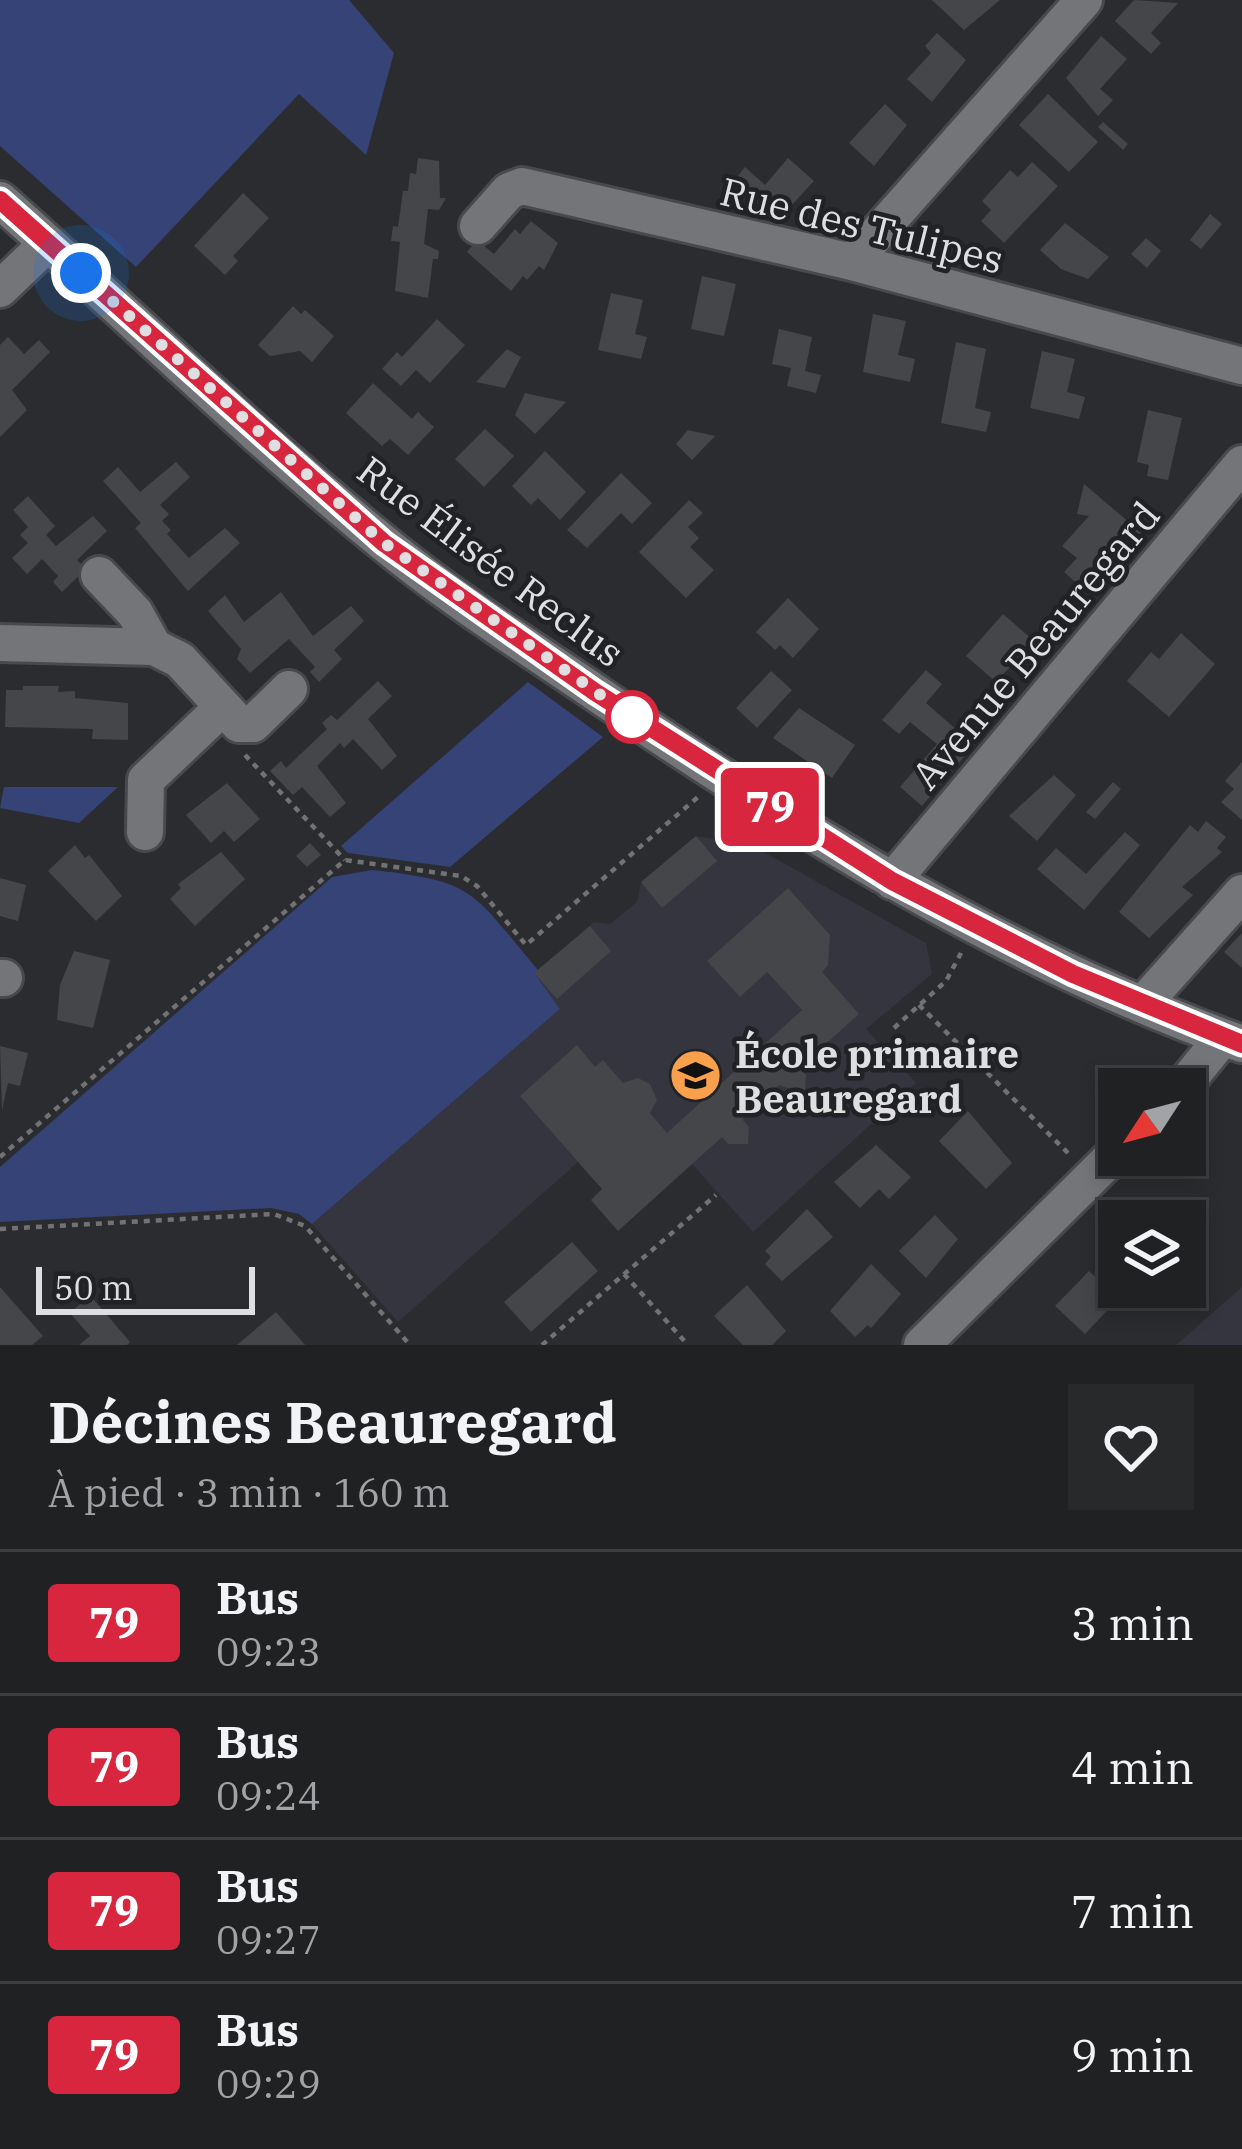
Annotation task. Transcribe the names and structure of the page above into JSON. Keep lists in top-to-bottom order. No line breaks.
{"streets":{"street":["Rue des Tulipes","Rue Élisée Reclus","Avenue Beauregard"]},"crossings":[["Rue Élisée Reclus","Avenue Beauregard"]],"places":{"school or university":["École primaire Beauregard"]},"lines":["bus line 79"],"scale_bar":"50 m","north":"bottom left","page":{"on_map":"79","scale":"50 m","heading":["Décines Beauregard","À pied · 3 min · 160 m"],"list":[{"mark":"79","name":"Bus","note":"09:23","value":"3 min"},{"mark":"79","name":"Bus","note":"09:24","value":"4 min"},{"mark":"79","name":"Bus","note":"09:27","value":"7 min"},{"mark":"79","name":"Bus","note":"09:29","value":"9 min"}]}}
